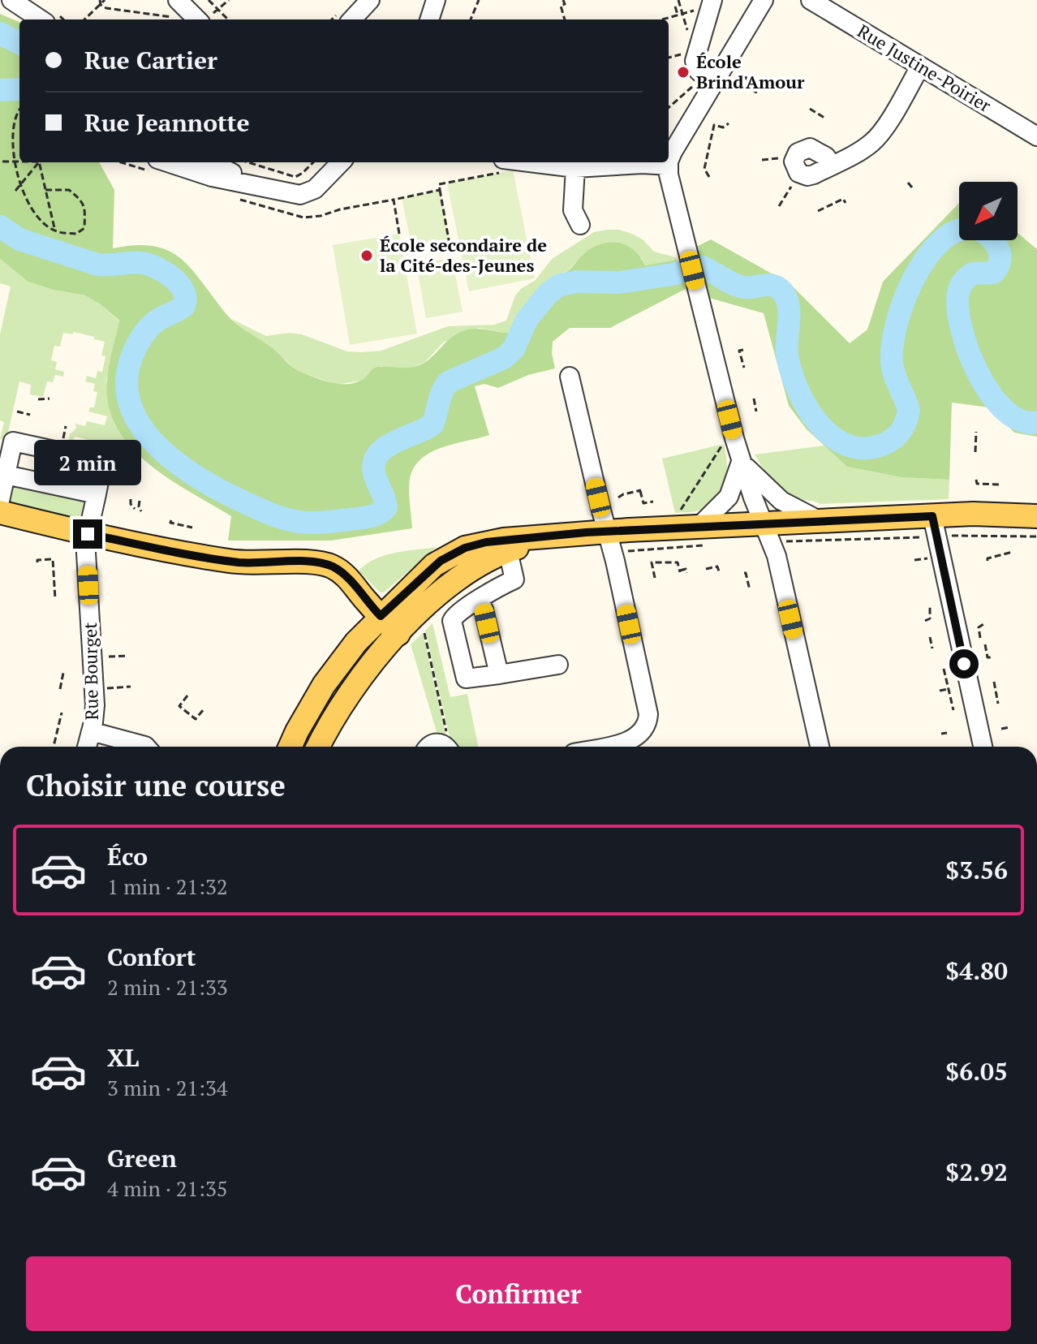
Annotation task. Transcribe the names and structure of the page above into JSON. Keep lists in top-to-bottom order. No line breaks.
{"streets":{"street":["Rue Justine-Poirier","Rue Bourget"]},"places":["École Brind'Amour","École secondaire de la Cité-des-Jeunes"],"north":"bottom left","page":{"banner":["Rue Cartier","Rue Jeannotte"],"bubble":"2 min","heading":"Choisir une course","list":[{"name":"Éco","note":"1 min · 21:32","value":"$3.56"},{"name":"Confort","note":"2 min · 21:33","value":"$4.80"},{"name":"XL","note":"3 min · 21:34","value":"$6.05"},{"name":"Green","note":"4 min · 21:35","value":"$2.92"}],"buttons":"Confirmer"}}
